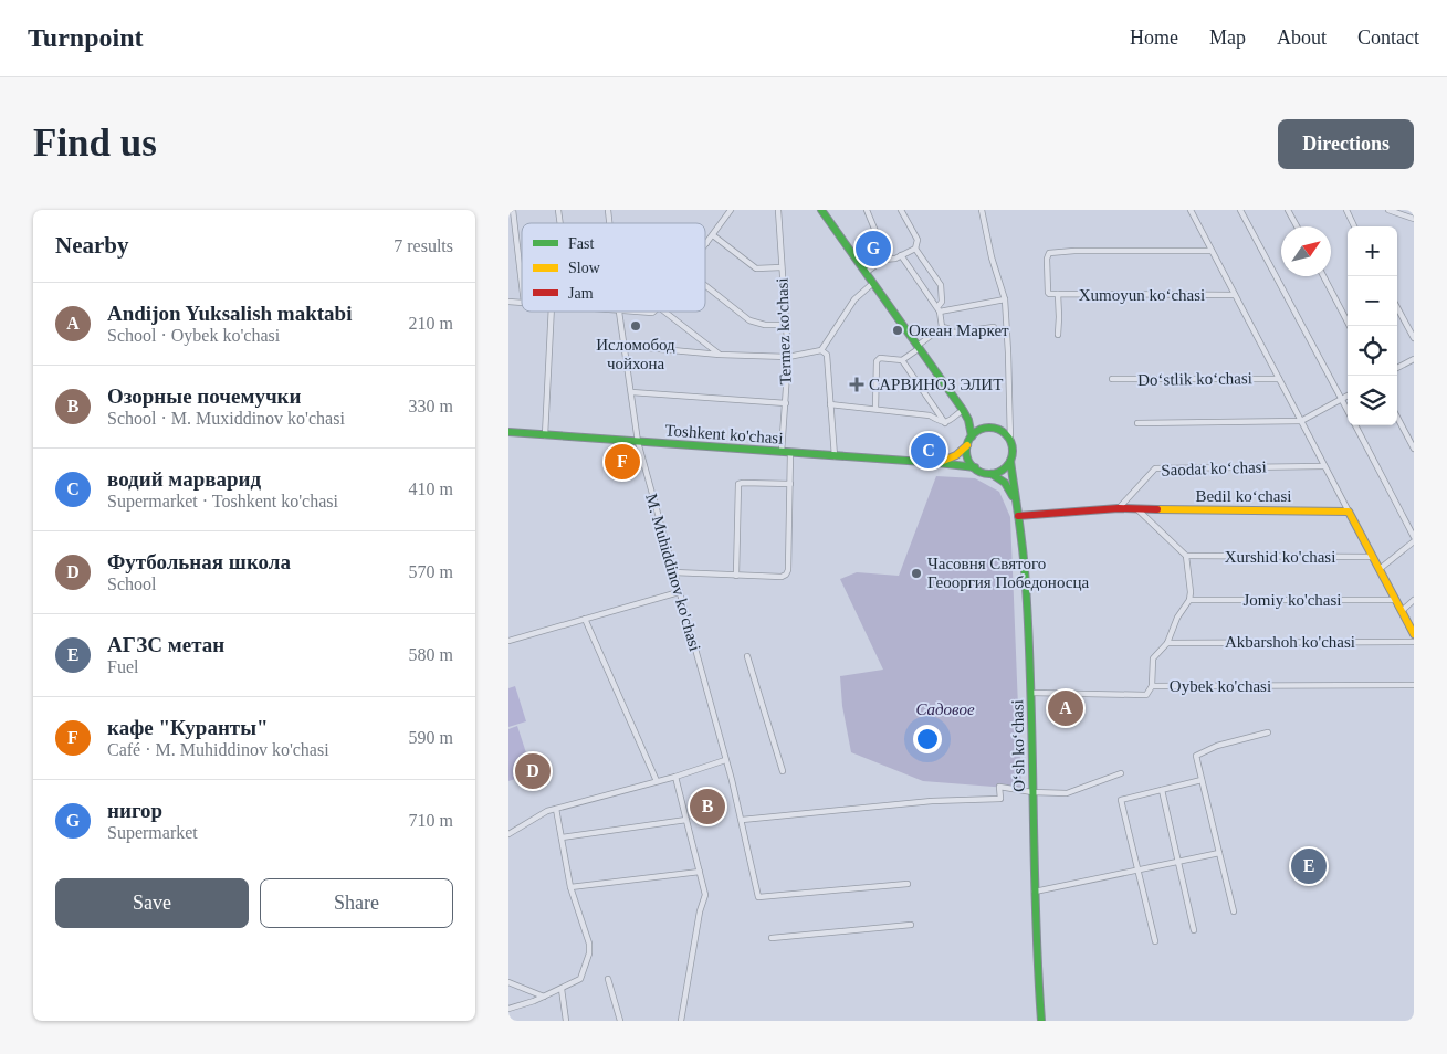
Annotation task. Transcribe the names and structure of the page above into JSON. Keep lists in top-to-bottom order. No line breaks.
{"streets":{"main road":["Toshkent ko'chasi","Bedil koʻchasi","Oʻsh koʻchasi"],"street":["Xumoyun koʻchasi","Termez ko'chasi","Doʻstlik koʻchasi","Saodat koʻchasi","Xurshid ko'chasi","M. Muhiddinov ko'chasi","Jomiy ko'chasi","Akbarshoh ko'chasi","Oybek ko'chasi"]},"crossings":[["Termez ko'chasi","Toshkent ko'chasi"],["Toshkent ko'chasi","M. Muhiddinov ko'chasi"],["Toshkent ko'chasi","Oʻsh koʻchasi"],["Saodat koʻchasi","Bedil koʻchasi"],["Bedil koʻchasi","Oʻsh koʻchasi"],["Oybek ko'chasi","Oʻsh koʻchasi"]],"parks":["Садовое"],"places":{"other":["Исломобод чойхона","Океан Маркет","Часовня Святого Геооргия Победоносца"],"health":["САРВИНОЗ ЭЛИТ"]},"legend":["Fast","Slow","Jam"],"north":"top right","page":{"header":"Turnpoint","nav":["Home","Map","About","Contact"],"buttons":["Directions",["Save","Share"]],"title":"Find us","heading":["Nearby","7 results"],"map_buttons":["+","−"],"pins":["G","C","F","A","D","B","E"],"list":[{"mark":"A","name":"Andijon Yuksalish maktabi","note":"School · Oybek ko'chasi","value":"210 m"},{"mark":"B","name":"Озорные почемучки","note":"School · M. Muxiddinov ko'chasi","value":"330 m"},{"mark":"C","name":"водий марварид","note":"Supermarket · Toshkent ko'chasi","value":"410 m"},{"mark":"D","name":"Футбольная школа","note":"School","value":"570 m"},{"mark":"E","name":"АГЗС метан","note":"Fuel","value":"580 m"},{"mark":"F","name":"кафе \"Куранты\"","note":"Café · M. Muhiddinov ko'chasi","value":"590 m"},{"mark":"G","name":"нигор","note":"Supermarket","value":"710 m"}]}}
